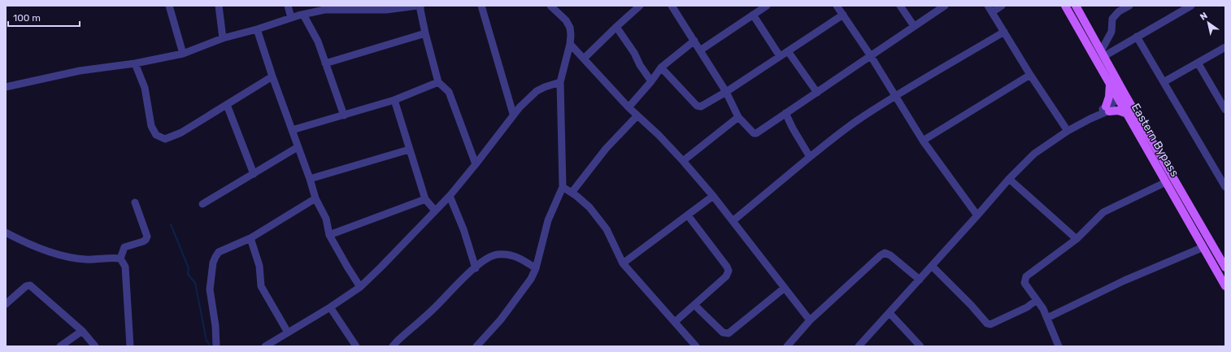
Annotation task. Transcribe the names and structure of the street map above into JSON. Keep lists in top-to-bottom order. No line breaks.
{"streets":{"main road":["Eastern Bypass"]},"scale_bar":"100 m","north":"top left"}
